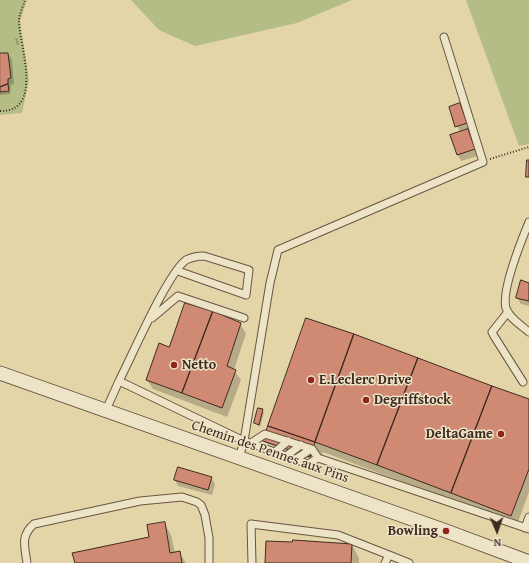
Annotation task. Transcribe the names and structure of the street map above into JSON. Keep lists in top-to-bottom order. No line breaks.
{"streets":{"street":["Chemin des Pennes aux Pins"]},"places":["Netto","E.Leclerc Drive","Degriffstock","DeltaGame","Bowling"],"north":"bottom"}
